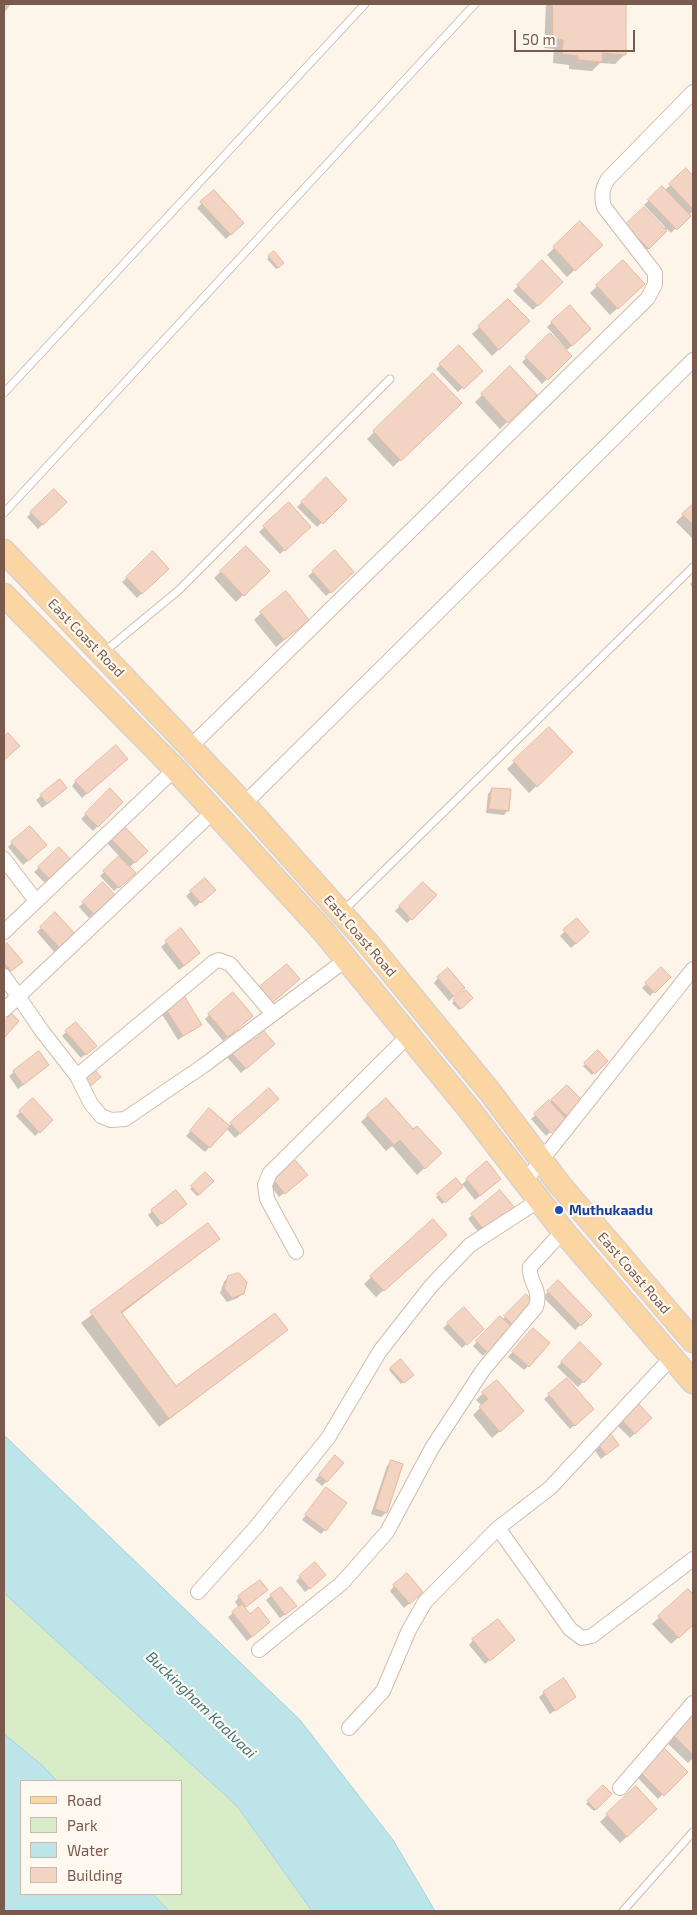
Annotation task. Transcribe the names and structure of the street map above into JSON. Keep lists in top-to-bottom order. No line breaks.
{"streets":{"main road":["East Coast Road"]},"water":["Buckingham Kaalvaai"],"places":["Muthukaadu"],"legend":["Road","Park","Water","Building"],"scale_bar":"50 m"}
